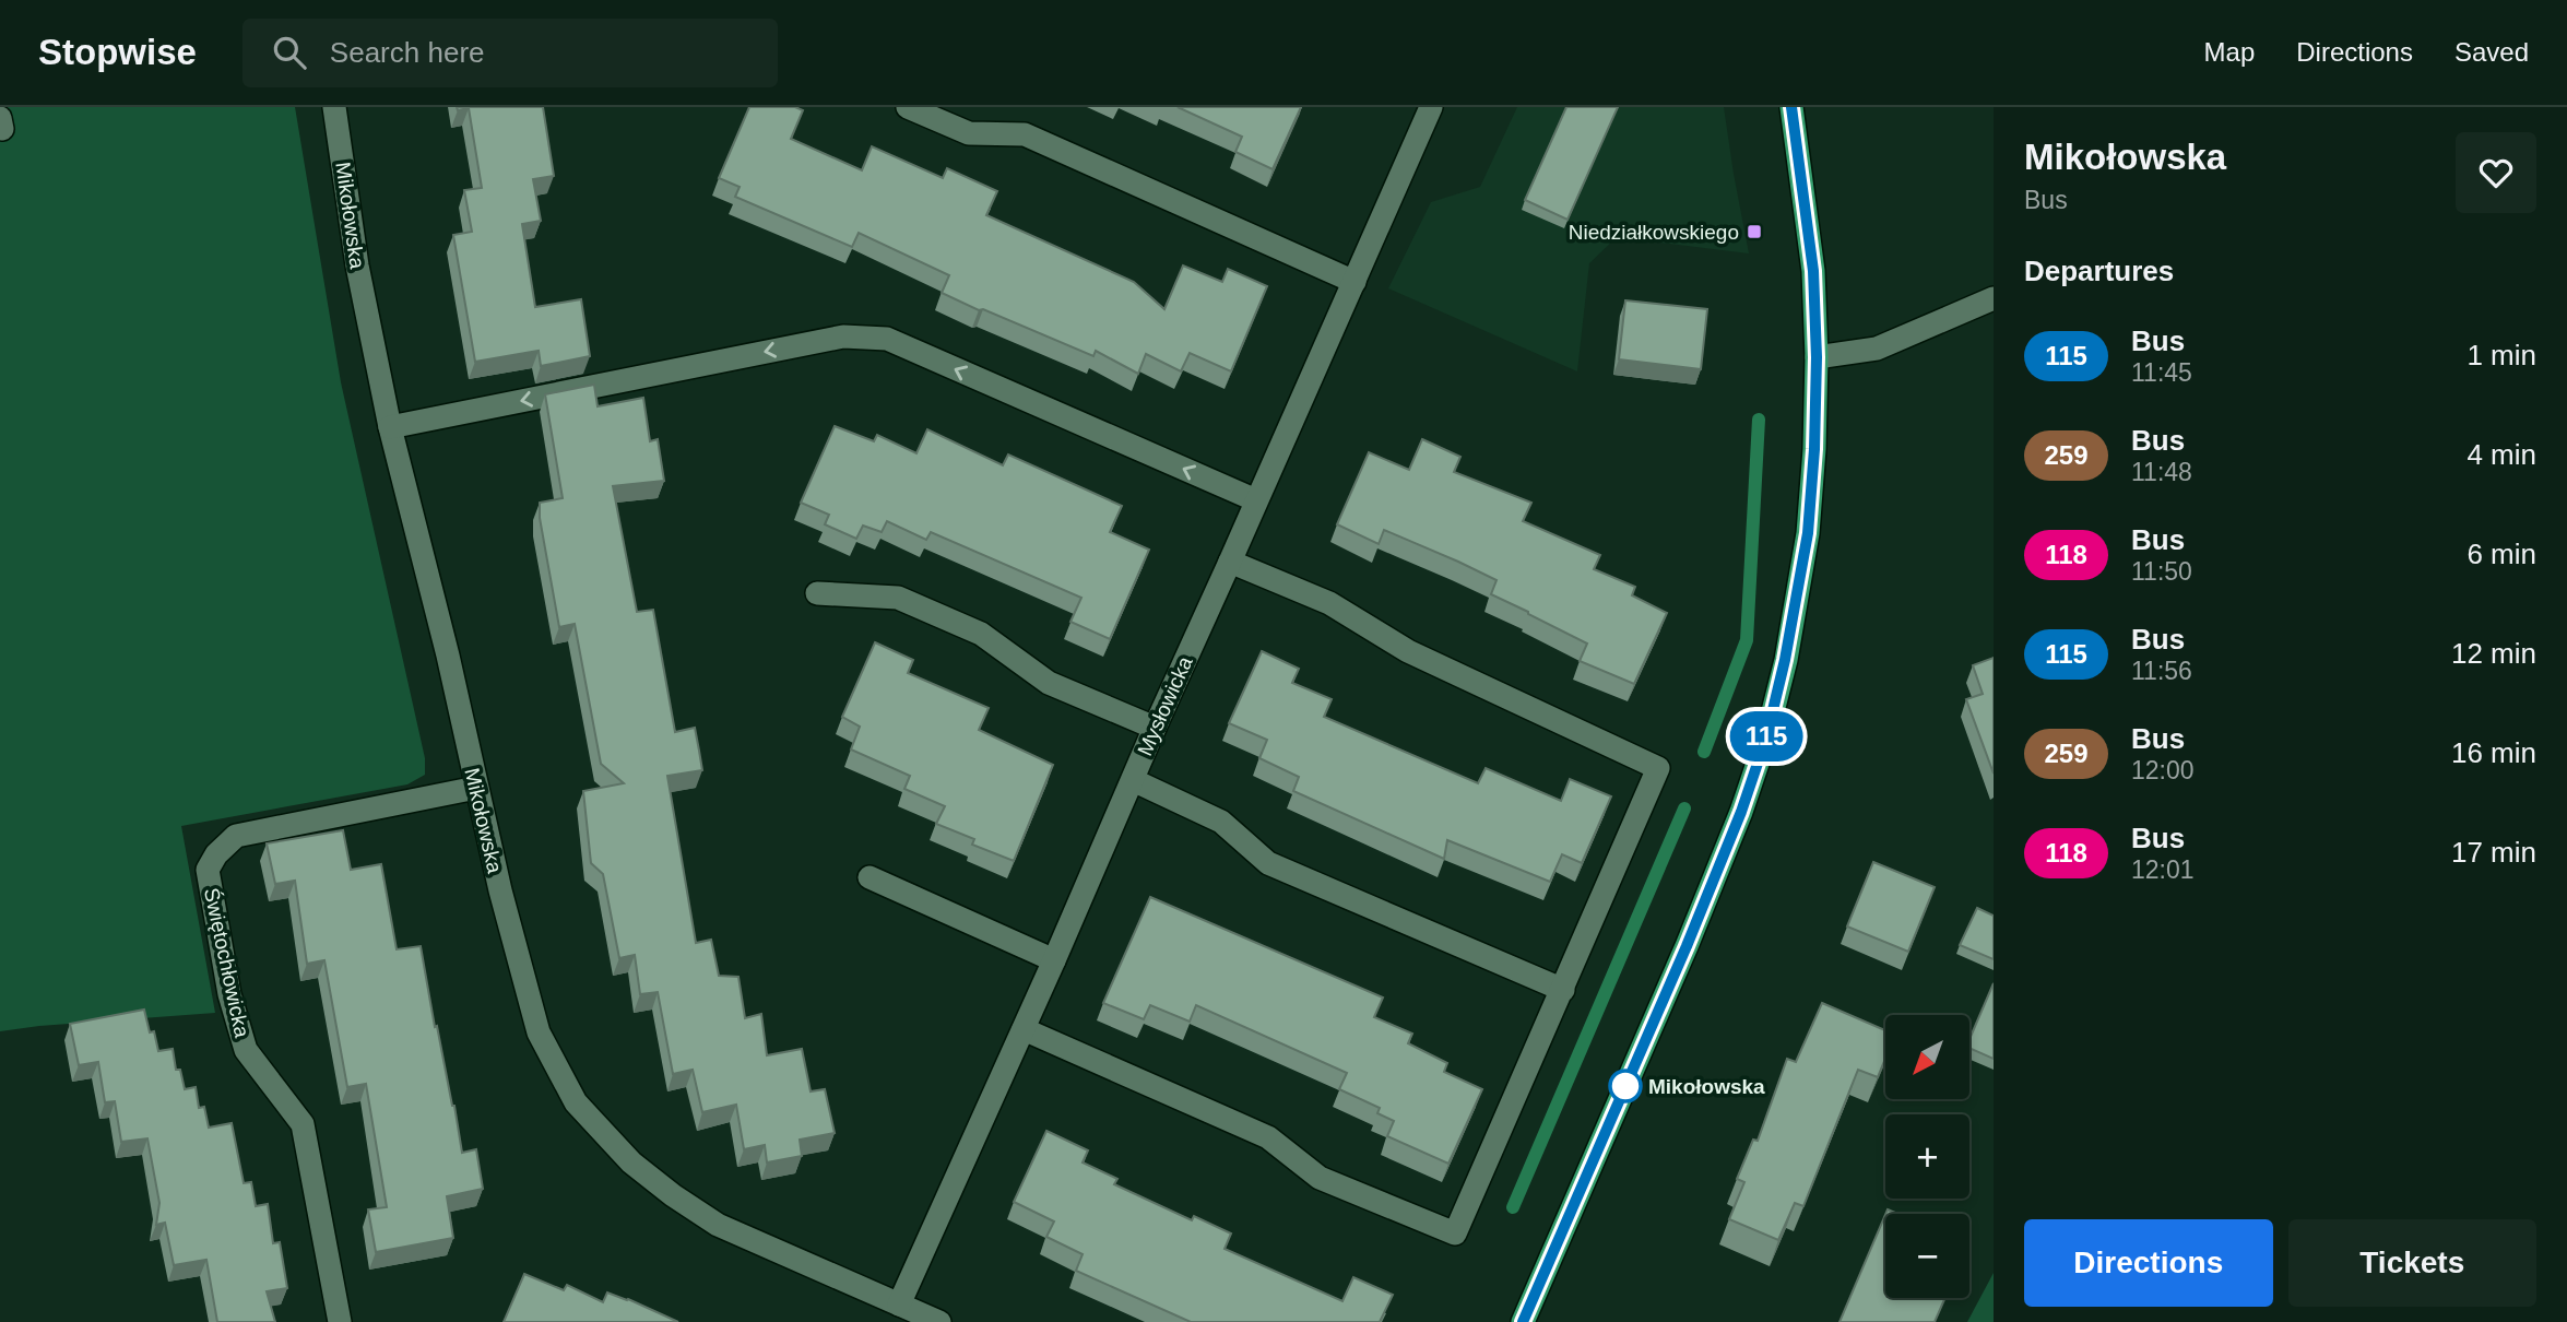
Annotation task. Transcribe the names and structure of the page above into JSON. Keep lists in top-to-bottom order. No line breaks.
{"streets":{"street":["Mikołowska","Mysłowicka","Świętochłowicka"]},"crossings":[["Mikołowska","Mysłowicka"],["Mikołowska","Świętochłowicka"]],"places":{"transit":["Niedziałkowskiego"],"other":["Mikołowska"]},"lines":["bus line 115"],"north":"bottom left","page":{"header":"Stopwise","search":"Search here","nav":["Map","Directions","Saved"],"on_map":"115","heading":[["Mikołowska","Bus"],"Departures"],"list":[{"mark":"115","name":"Bus","note":"11:45","value":"1 min"},{"mark":"259","name":"Bus","note":"11:48","value":"4 min"},{"mark":"118","name":"Bus","note":"11:50","value":"6 min"},{"mark":"115","name":"Bus","note":"11:56","value":"12 min"},{"mark":"259","name":"Bus","note":"12:00","value":"16 min"},{"mark":"118","name":"Bus","note":"12:01","value":"17 min"}],"map_buttons":["+","−"],"buttons":["Directions","Tickets"]}}
